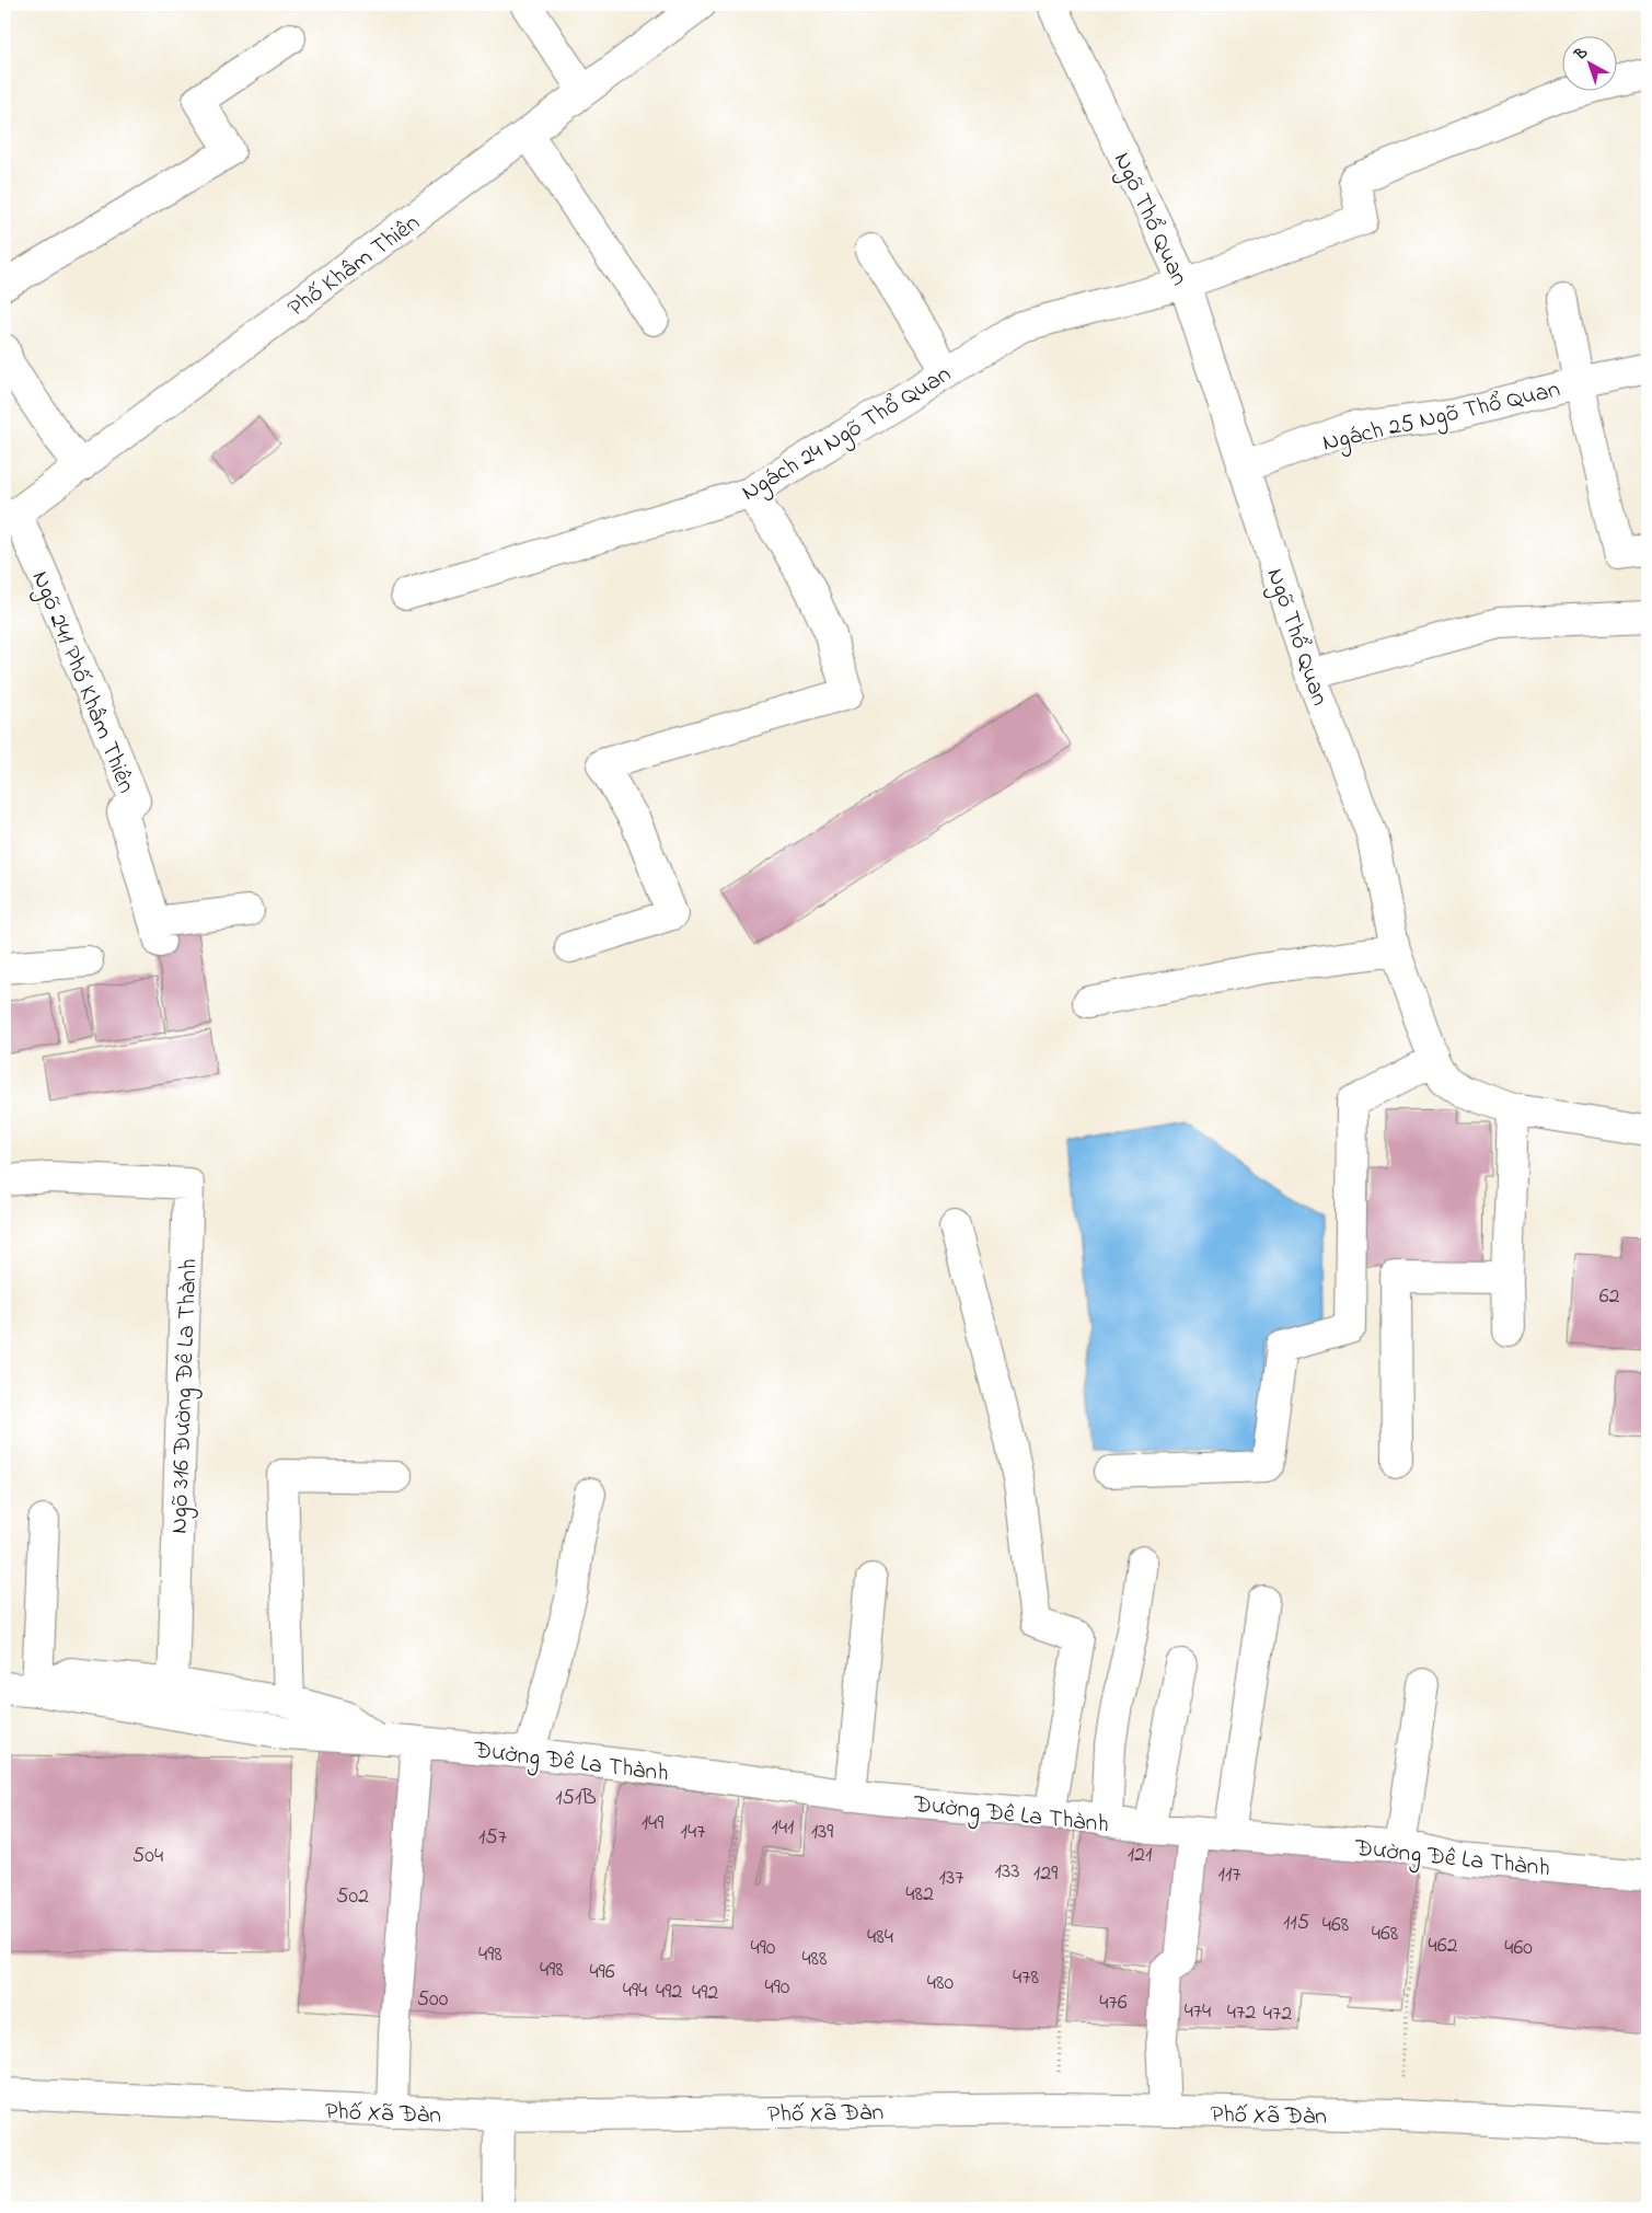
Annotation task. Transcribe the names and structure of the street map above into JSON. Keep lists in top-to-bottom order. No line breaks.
{"streets":{"main road":["Ngõ Thổ Quan","Phố Khâm Thiên","Ngách 25 Ngõ Thổ Quan","Ngách 24 Ngõ Thổ Quan","Ngõ 241 Phố Khâm Thiên","Ngõ 316 Đường Đê La Thành","Đường Đê La Thành","Phố Xã Đàn"]},"crossings":[["Ngõ Thổ Quan","Ngách 25 Ngõ Thổ Quan"],["Ngõ Thổ Quan","Ngách 24 Ngõ Thổ Quan"],["Phố Khâm Thiên","Ngõ 241 Phố Khâm Thiên"]],"house_numbers":["62","151B","149","141","147","139","157","121","504","133","129","117","137","482","502","115","468","468","484","462","490","460","498","488","498","496","478","480","490","494","492","492","500","476","474","472","472"],"north":"top left"}
